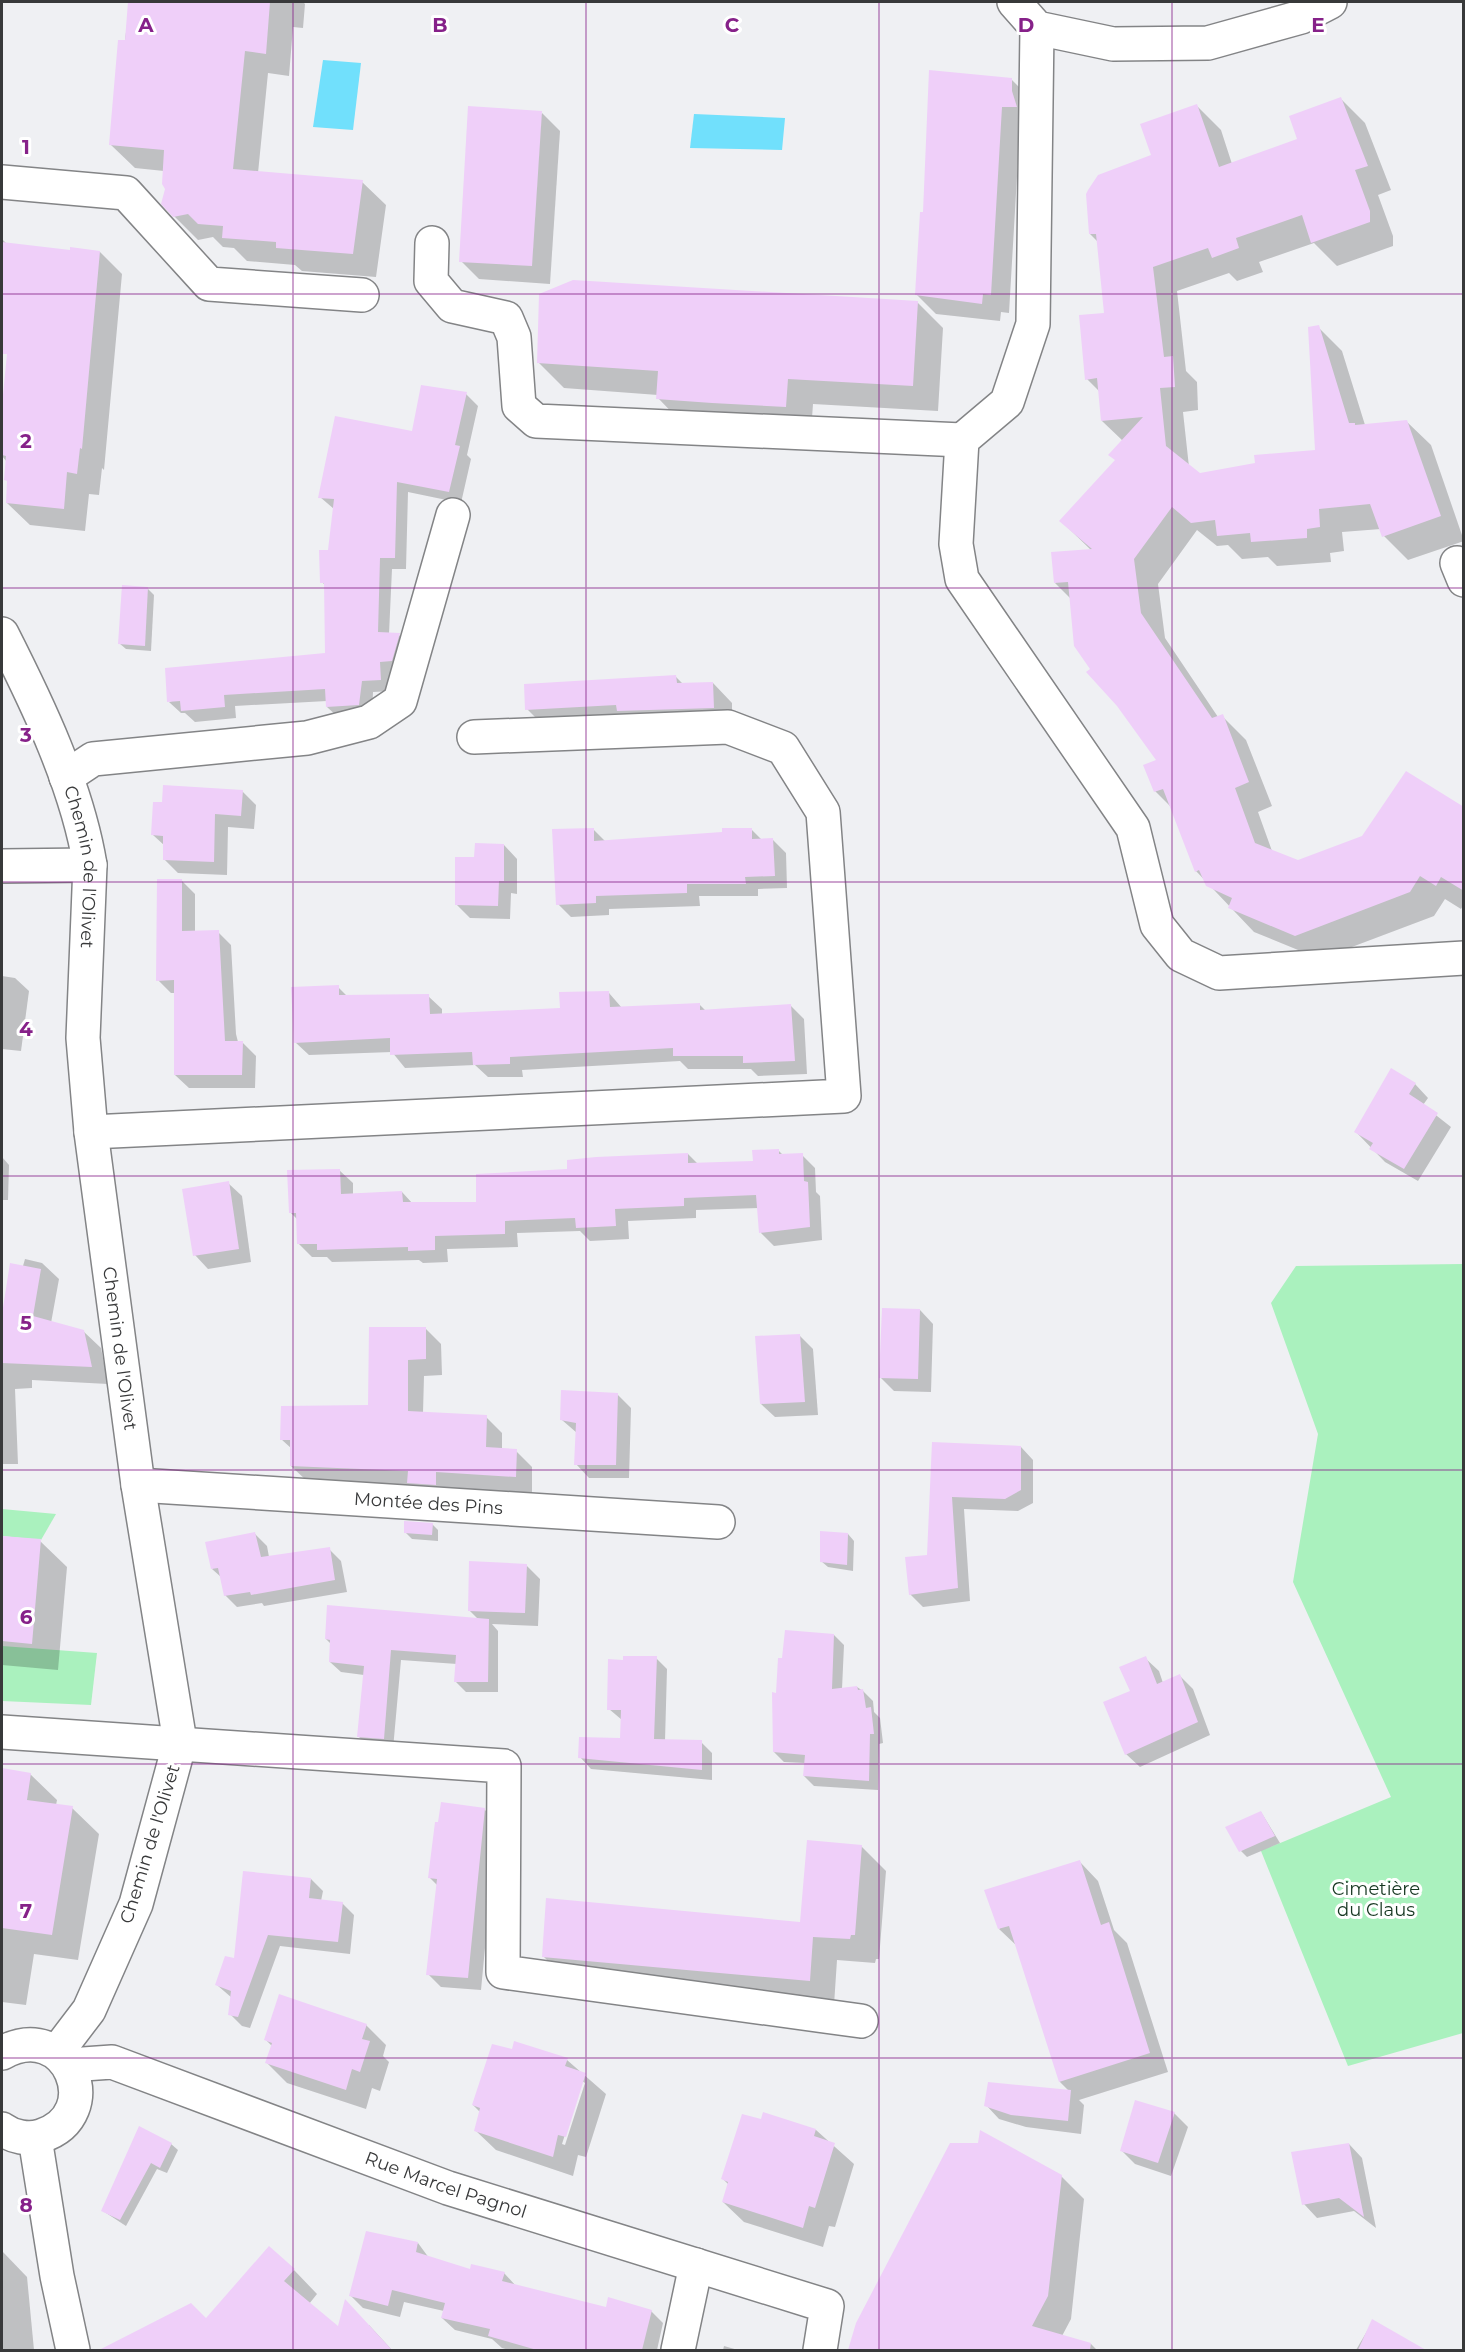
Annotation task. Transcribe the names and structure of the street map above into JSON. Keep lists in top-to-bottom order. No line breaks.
{"streets":{"street":["Chemin de l'Olivet","Montée des Pins","Rue Marcel Pagnol"]},"crossings":[["Chemin de l'Olivet","Montée des Pins"],["Chemin de l'Olivet","Rue Marcel Pagnol"]],"parks":["Cimetière du Claus"],"grid":{"columns":["A","B","C","D","E"],"rows":["1","2","3","4","5","6","7","8"]}}
